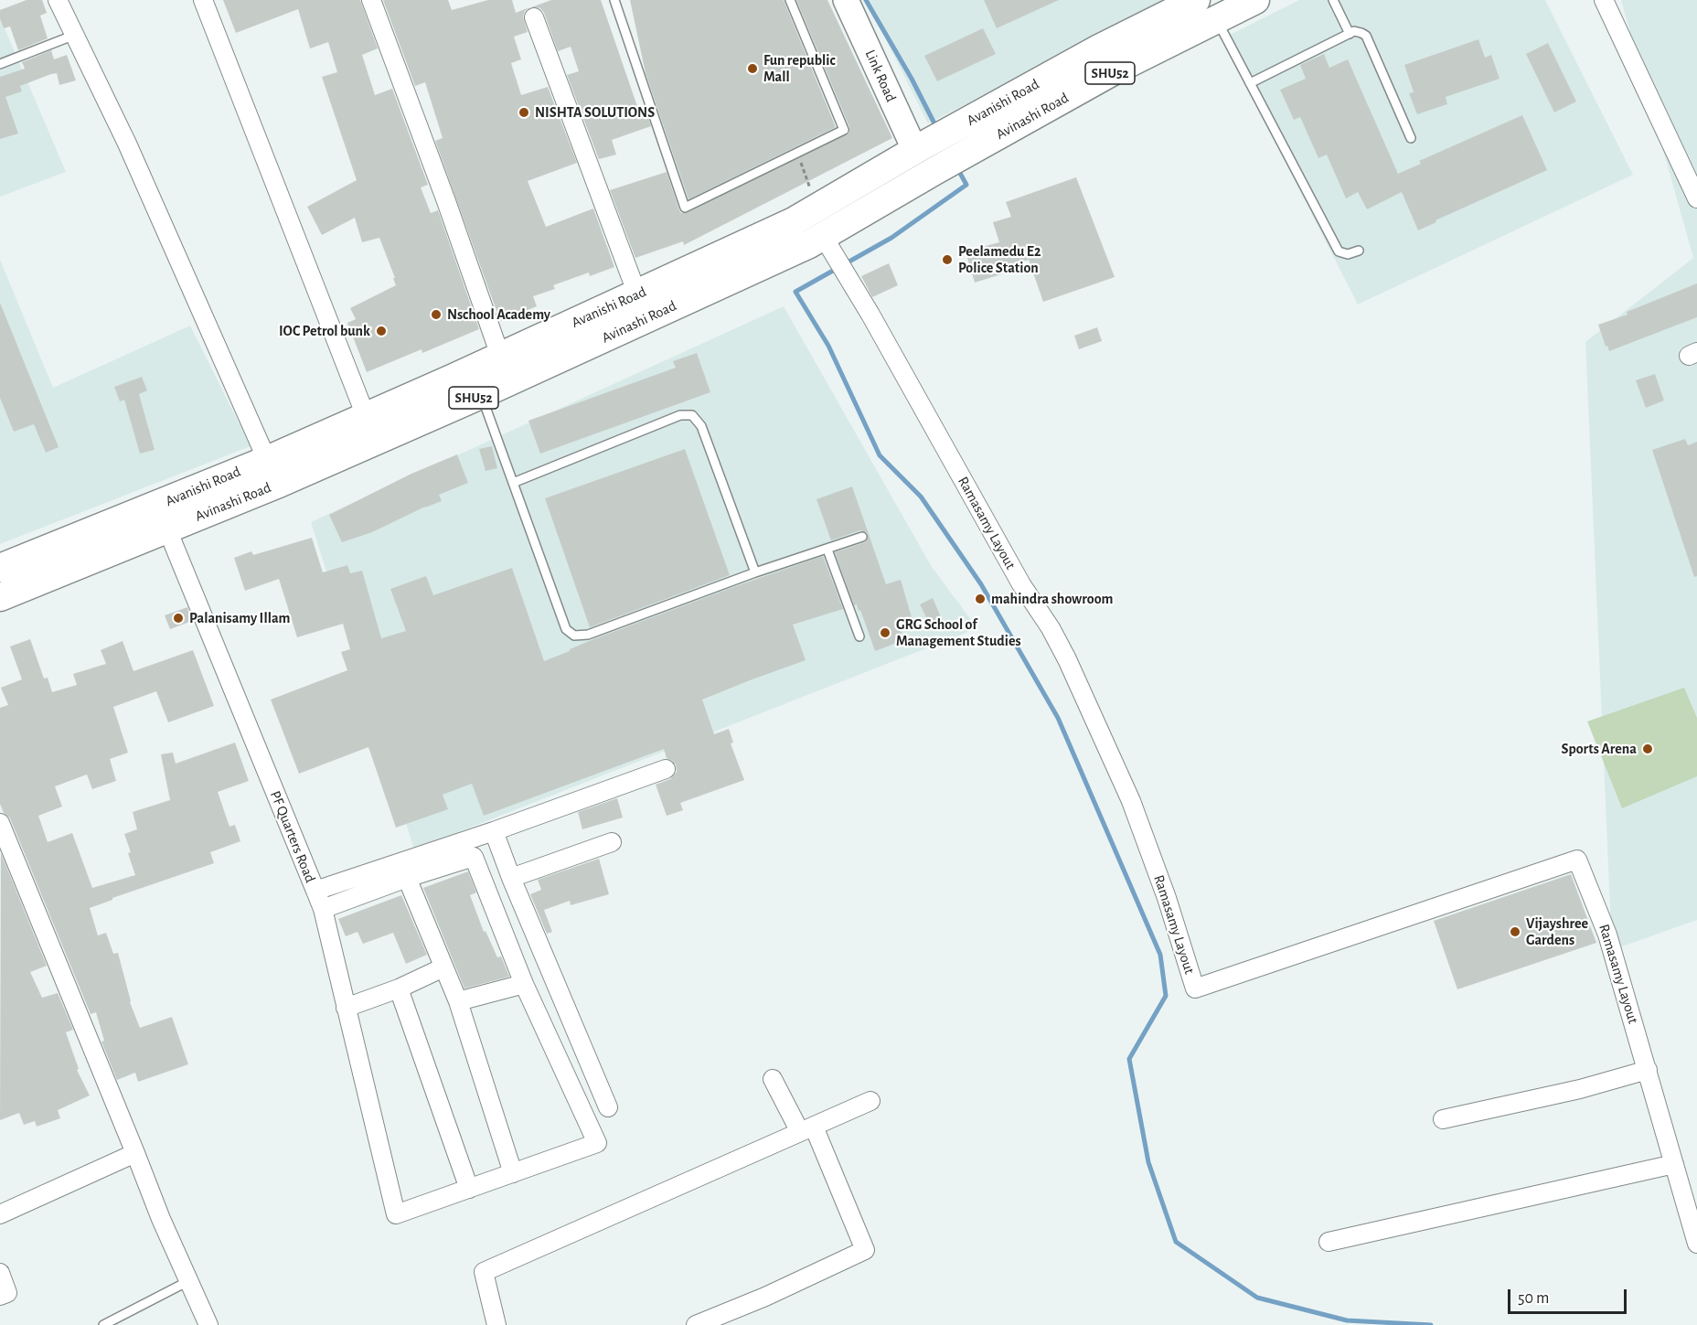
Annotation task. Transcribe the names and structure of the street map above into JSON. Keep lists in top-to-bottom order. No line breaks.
{"streets":{"main road":["SHU52","Avanishi Road","Avinashi Road"],"street":["Link Road","Ramasamy Layout","PF Quarters Road"]},"crossings":[["Link Road","Avanishi Road"],["Avanishi Road","Avinashi Road"],["Avinashi Road","Ramasamy Layout"],["Avinashi Road","PF Quarters Road"]],"places":["Fun republic Mall","NISHTA SOLUTIONS","Peelamedu E2 Police Station","Nschool Academy","IOC Petrol bunk","mahindra showroom","Palanisamy Illam","GRG School of Management Studies","Sports Arena","Vijayshree Gardens"],"scale_bar":"50 m"}
